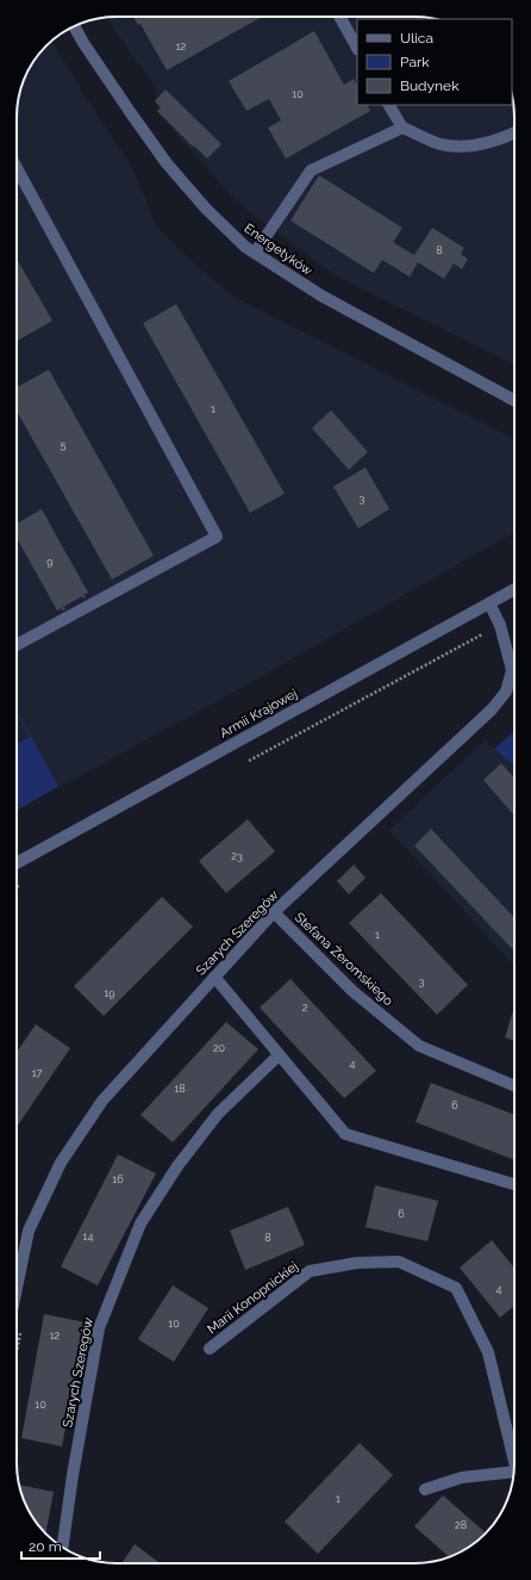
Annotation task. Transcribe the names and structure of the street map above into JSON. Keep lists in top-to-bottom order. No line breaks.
{"streets":{"street":["Energetyków","Armii Krajowej","Szarych Szeregów","Stefana Żeromskiego","Marii Konopnickiej"]},"crossings":[["Armii Krajowej","Szarych Szeregów"],["Szarych Szeregów","Stefana Żeromskiego"]],"house_numbers":["12","10","8","1","5","3","9","23","1","3","19","2","20","4","17","18","6","16","6","14","8","4","10","12","10","1","28"],"legend":["Ulica","Park","Budynek"],"scale_bar":"20 m"}
